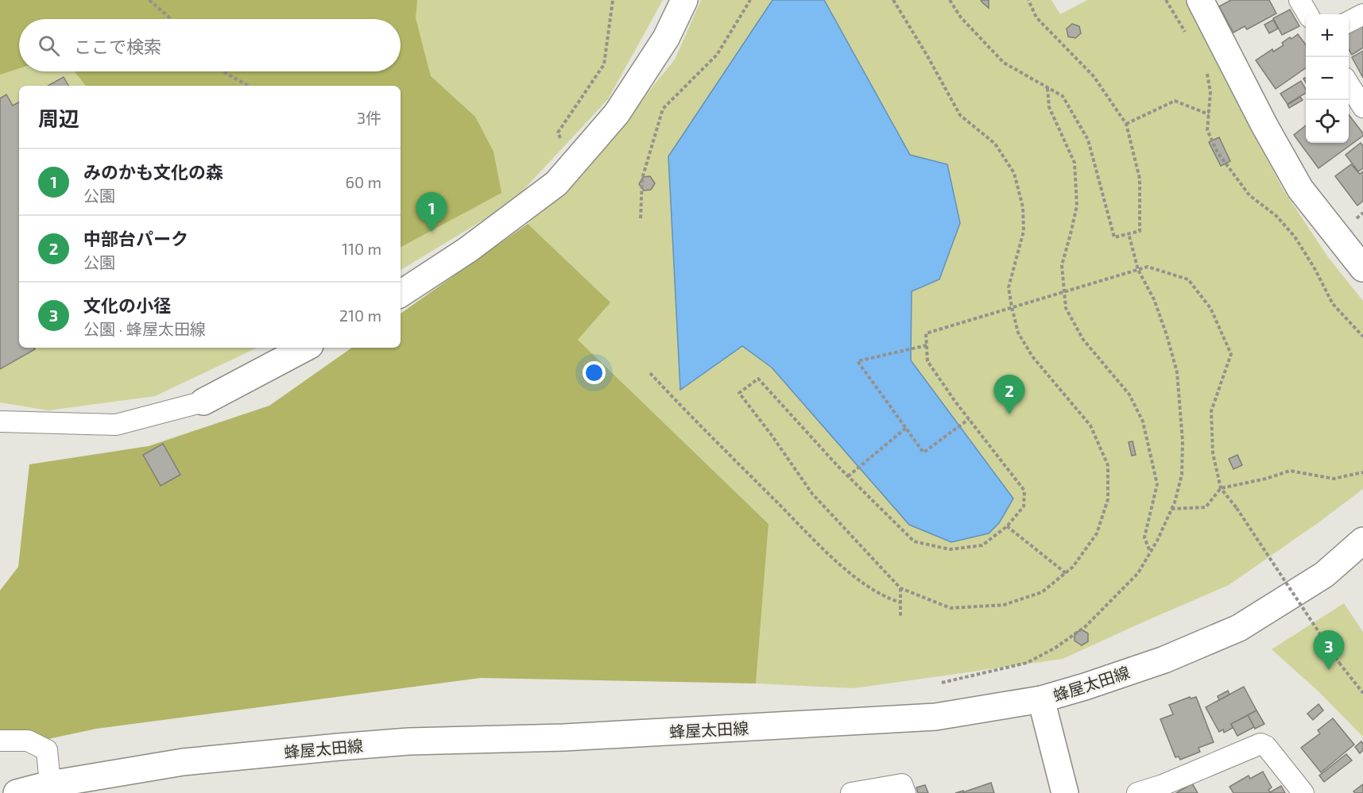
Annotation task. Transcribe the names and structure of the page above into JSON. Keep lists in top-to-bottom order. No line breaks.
{"streets":{"main road":["蜂屋太田線"]},"page":{"map_buttons":["+","−"],"search":"ここで検索","heading":["周辺","3件"],"list":[{"mark":"1","name":"みのかも文化の森","note":"公園","value":"60 m"},{"mark":"2","name":"中部台パーク","note":"公園","value":"110 m"},{"mark":"3","name":"文化の小径","note":"公園 · 蜂屋太田線","value":"210 m"}],"pins":["1","2","3"]}}
